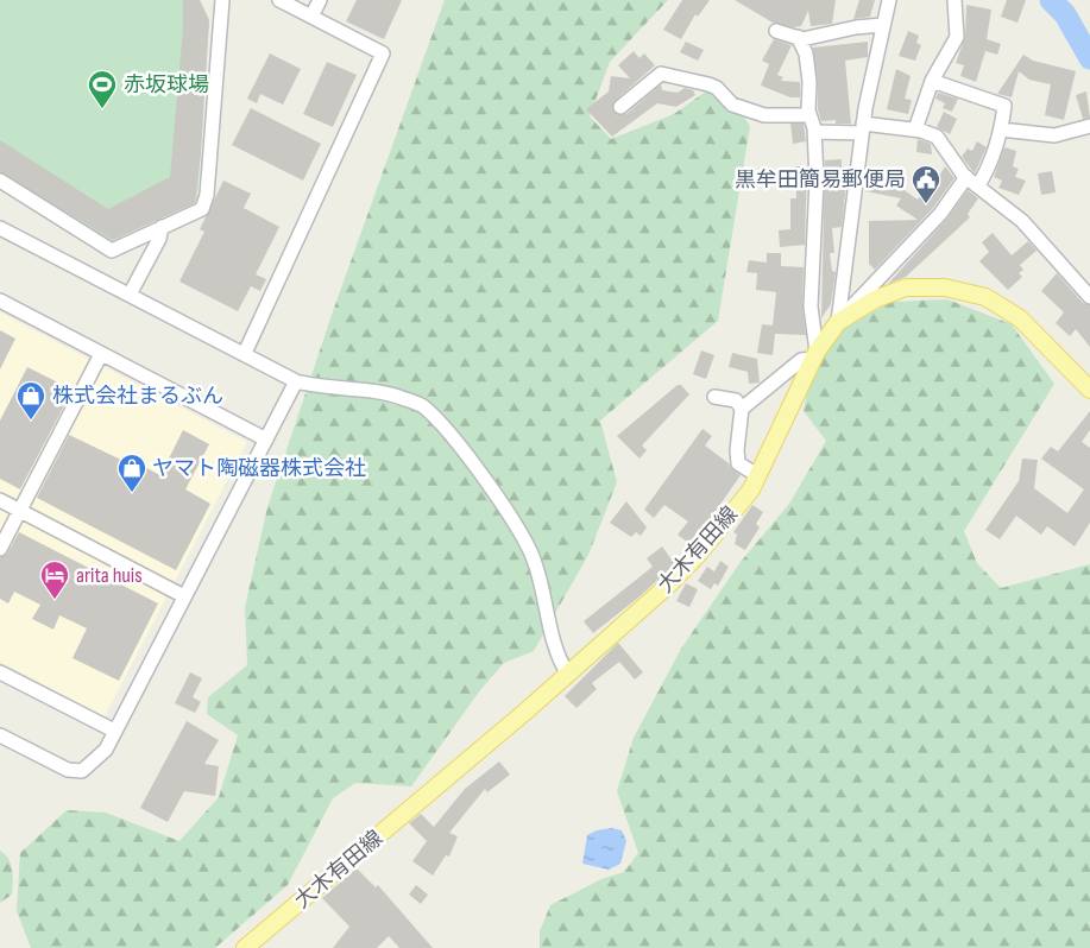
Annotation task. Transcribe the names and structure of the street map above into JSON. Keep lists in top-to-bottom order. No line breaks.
{"streets":{"main road":["大木有田線"]},"places":{"sports":["赤坂球場"],"public building":["黒牟田簡易郵便局"],"shop":["株式会社まるぶん","ヤマト陶磁器株式会社"],"hotel":["arita huis"]}}
